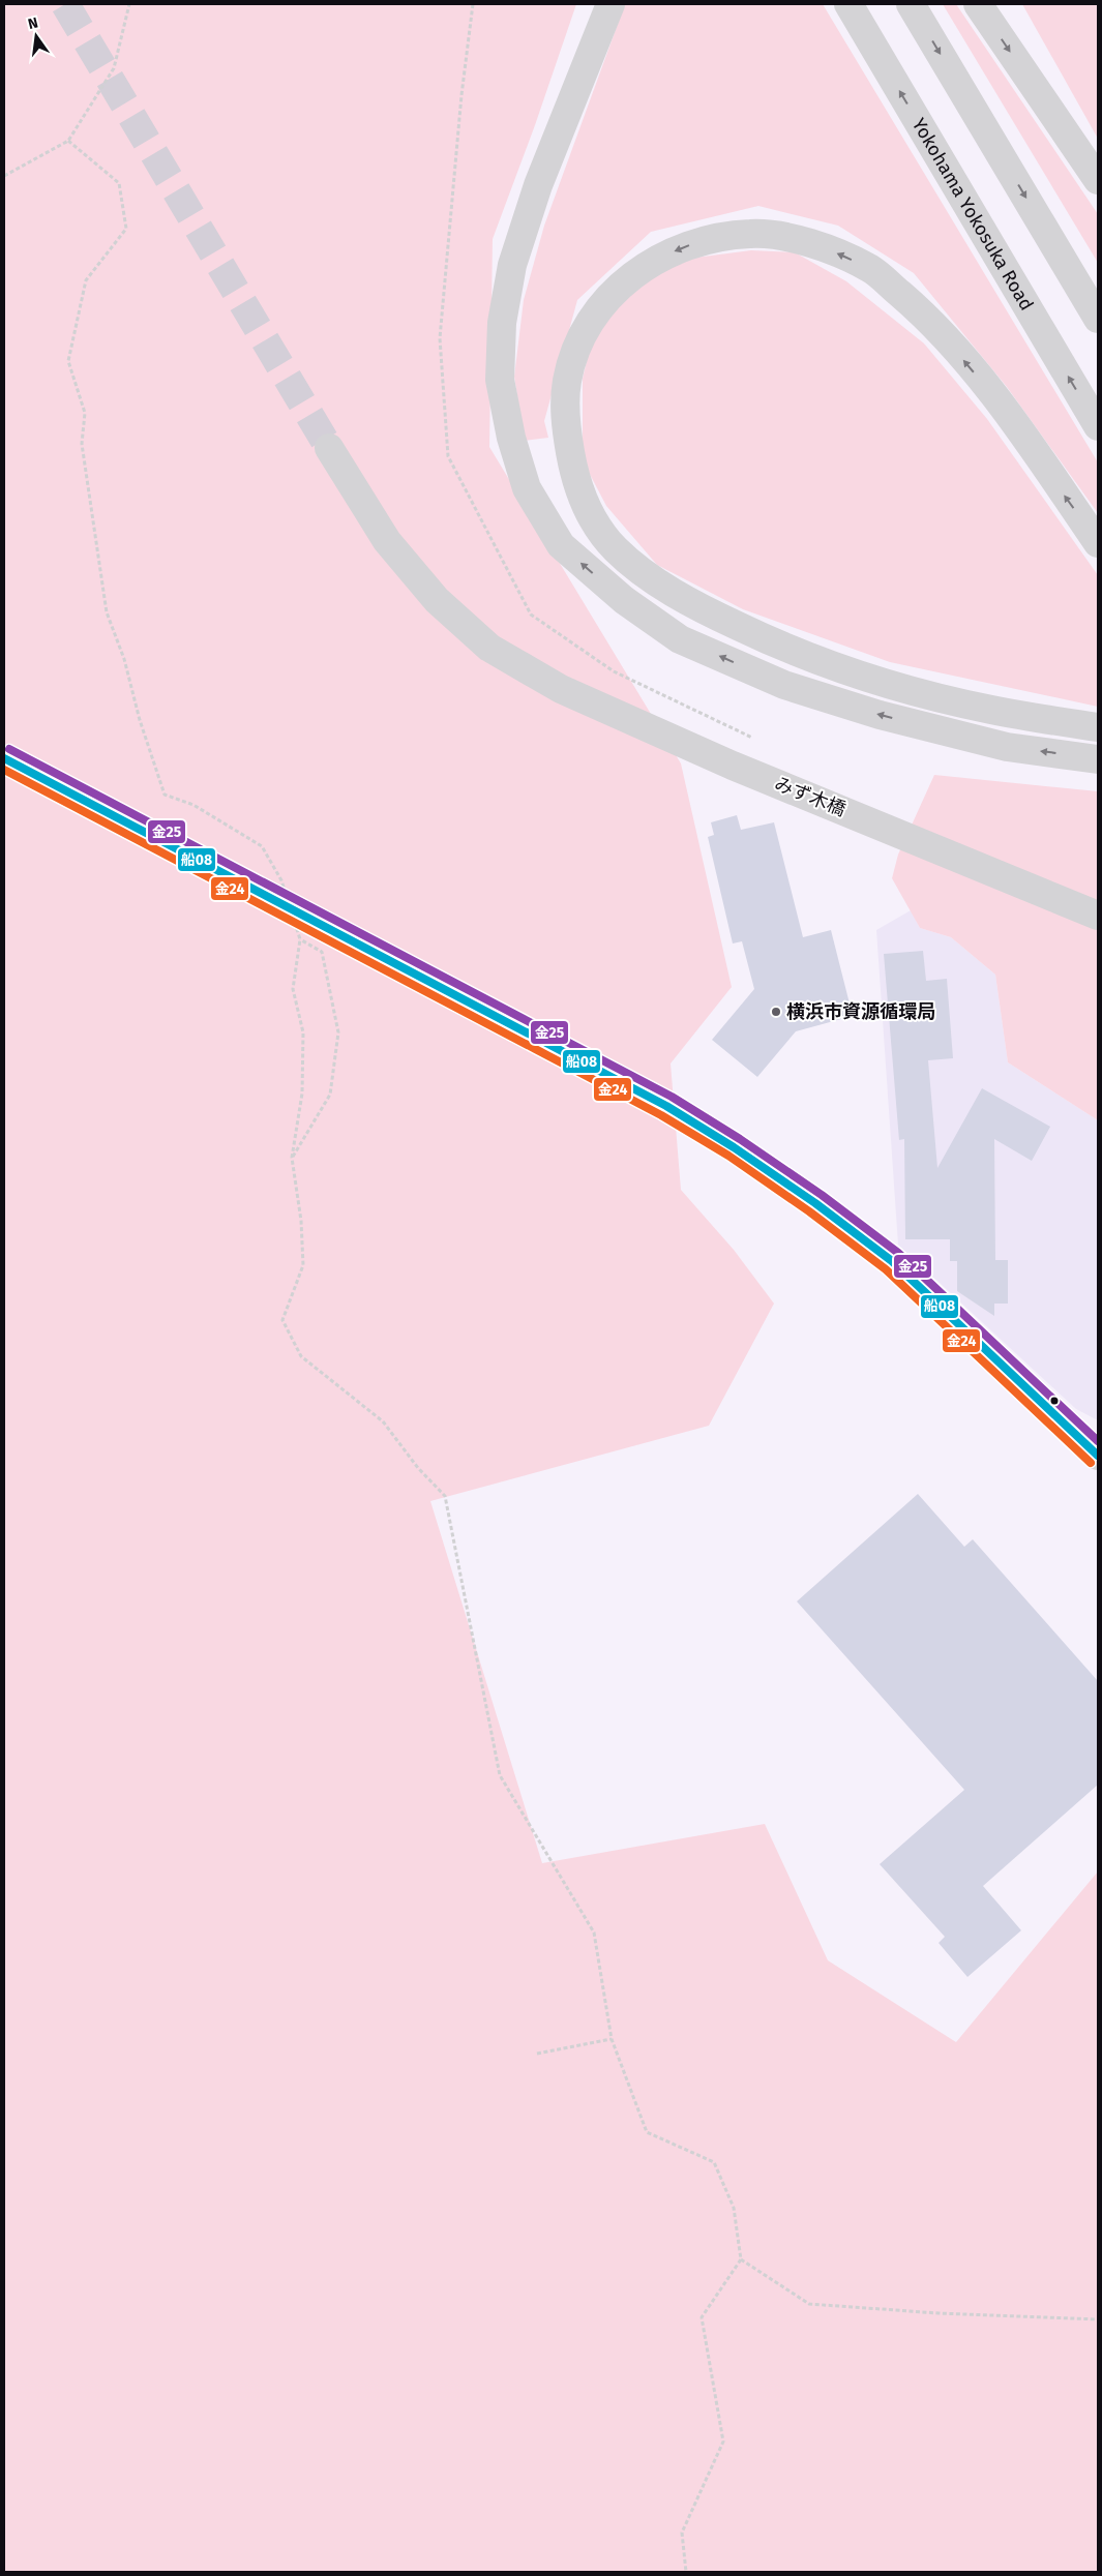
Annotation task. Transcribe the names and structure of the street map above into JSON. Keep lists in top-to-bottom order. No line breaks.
{"streets":{"main road":["Yokohama Yokosuka Road","みず木橋"]},"places":["横浜市資源循環局"],"lines":["transit line 金25","transit line 船08","transit line 金24"],"north":"top"}
